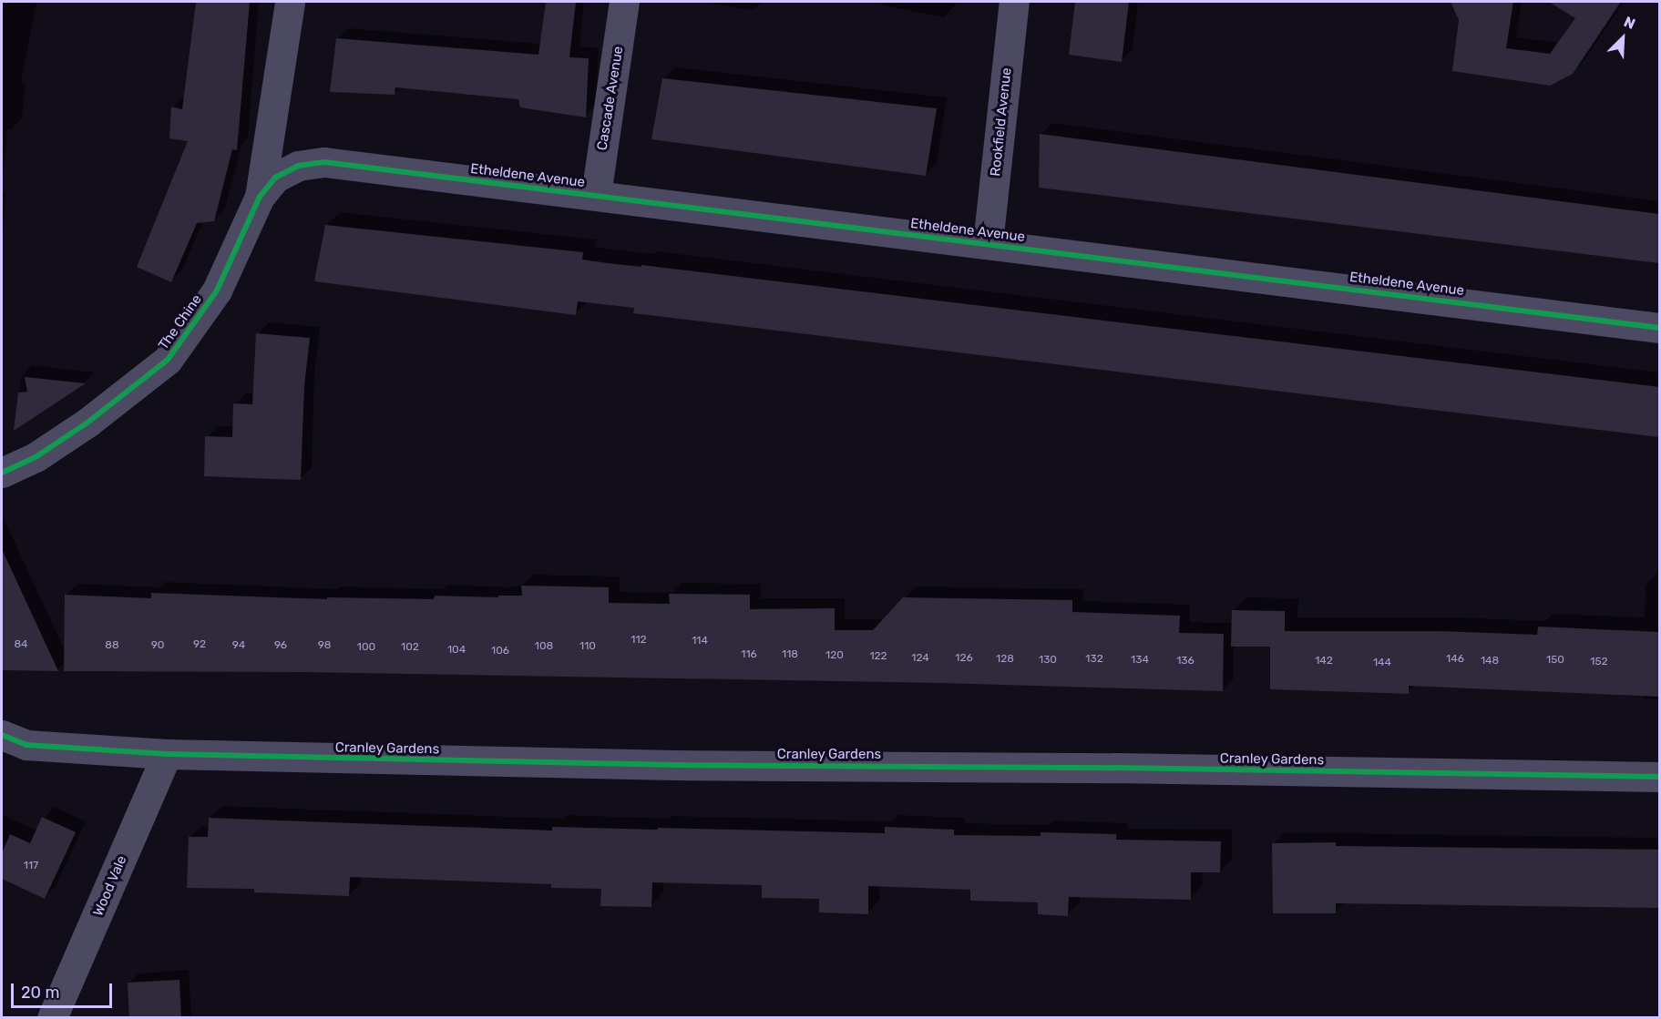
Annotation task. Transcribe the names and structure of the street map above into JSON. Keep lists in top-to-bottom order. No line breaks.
{"streets":{"street":["Cascade Avenue","Rookfield Avenue","Etheldene Avenue","The Chine","Cranley Gardens","Wood Vale"]},"crossings":[["Cascade Avenue","Etheldene Avenue"],["Rookfield Avenue","Etheldene Avenue"],["Etheldene Avenue","The Chine"],["Cranley Gardens","Wood Vale"]],"house_numbers":["112","114","84","92","88","90","94","96","98","108","110","100","102","104","106","116","118","120","122","124","126","128","132","146","130","134","150","136","142","148","152","144","117"],"scale_bar":"20 m","north":"top right"}
